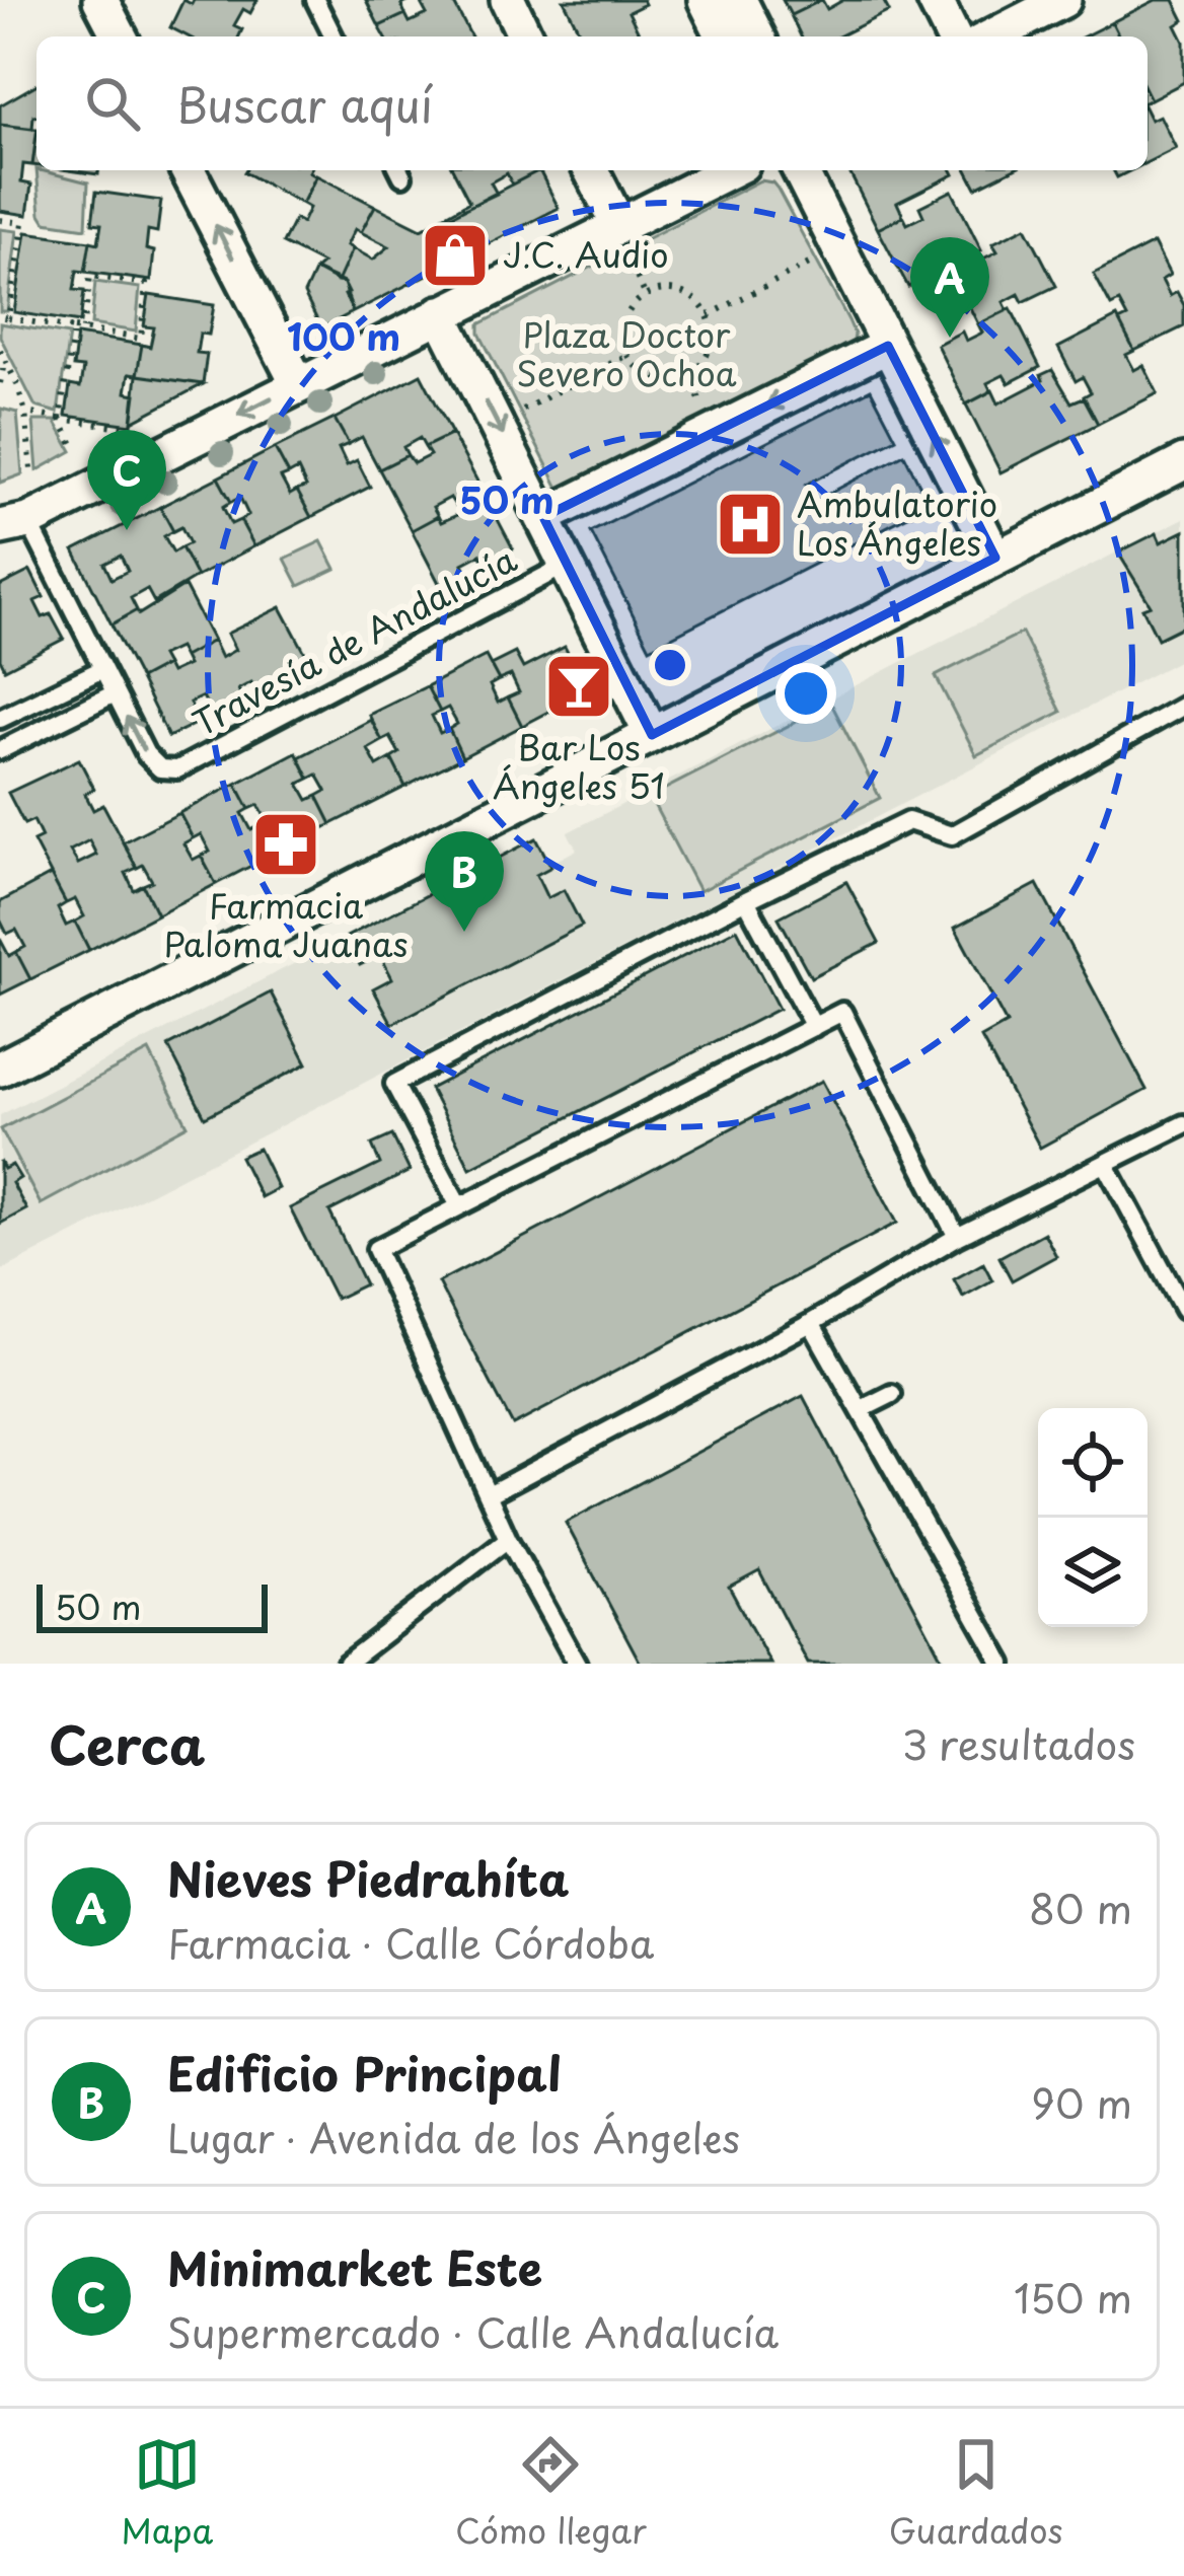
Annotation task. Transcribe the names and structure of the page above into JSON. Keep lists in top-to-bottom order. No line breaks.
{"streets":{"lane":["Travesía de Andalucía"]},"one_way":["Travesía de Andalucía"],"parks":["Plaza Doctor Severo Ochoa"],"places":{"shop":["J.C. Audio"],"hospital":["Ambulatorio Los Ángeles"],"bar":["Bar Los Ángeles 51"],"pharmacy":["Farmacia Paloma Juanas"]},"scale_bar":"50 m","page":{"search":"Buscar aquí","pins":["A","C","B"],"scale":"50 m","heading":["Cerca","3 resultados"],"list":[{"mark":"A","name":"Nieves Piedrahíta","note":"Farmacia · Calle Córdoba","value":"80 m"},{"mark":"B","name":"Edificio Principal","note":"Lugar · Avenida de los Ángeles","value":"90 m"},{"mark":"C","name":"Minimarket Este","note":"Supermercado · Calle Andalucía","value":"150 m"}],"nav":["Mapa","Cómo llegar","Guardados"]},"rings":["100 m","50 m"]}
